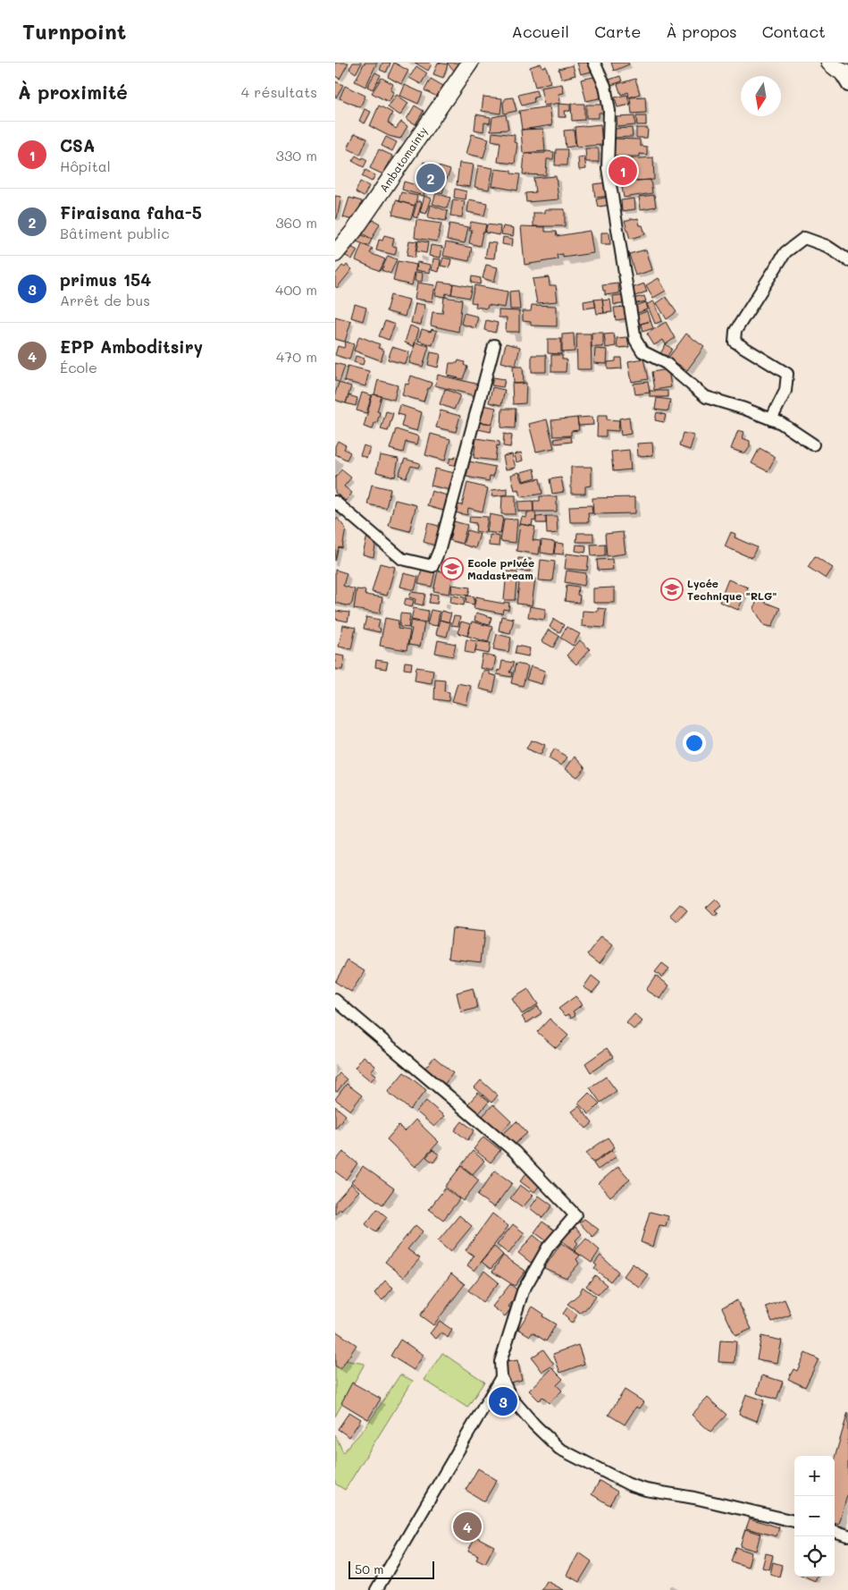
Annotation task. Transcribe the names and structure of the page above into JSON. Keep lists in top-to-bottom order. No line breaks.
{"streets":{"main road":["Ambatomainty"]},"places":{"school or university":["Ecole privée Madastream","Lycée Technique \"RLG\""]},"scale_bar":"50 m","north":"bottom","page":{"header":"Turnpoint","nav":["Accueil","Carte","À propos","Contact"],"heading":["À proximité","4 résultats"],"list":[{"mark":"1","name":"CSA","note":"Hôpital","value":"330 m"},{"mark":"2","name":"Firaisana faha-5","note":"Bâtiment public","value":"360 m"},{"mark":"3","name":"primus 154","note":"Arrêt de bus","value":"400 m"},{"mark":"4","name":"EPP Amboditsiry","note":"École","value":"470 m"}],"pins":["1","2","3","4"],"map_buttons":["+","−"],"scale":"50 m"}}
